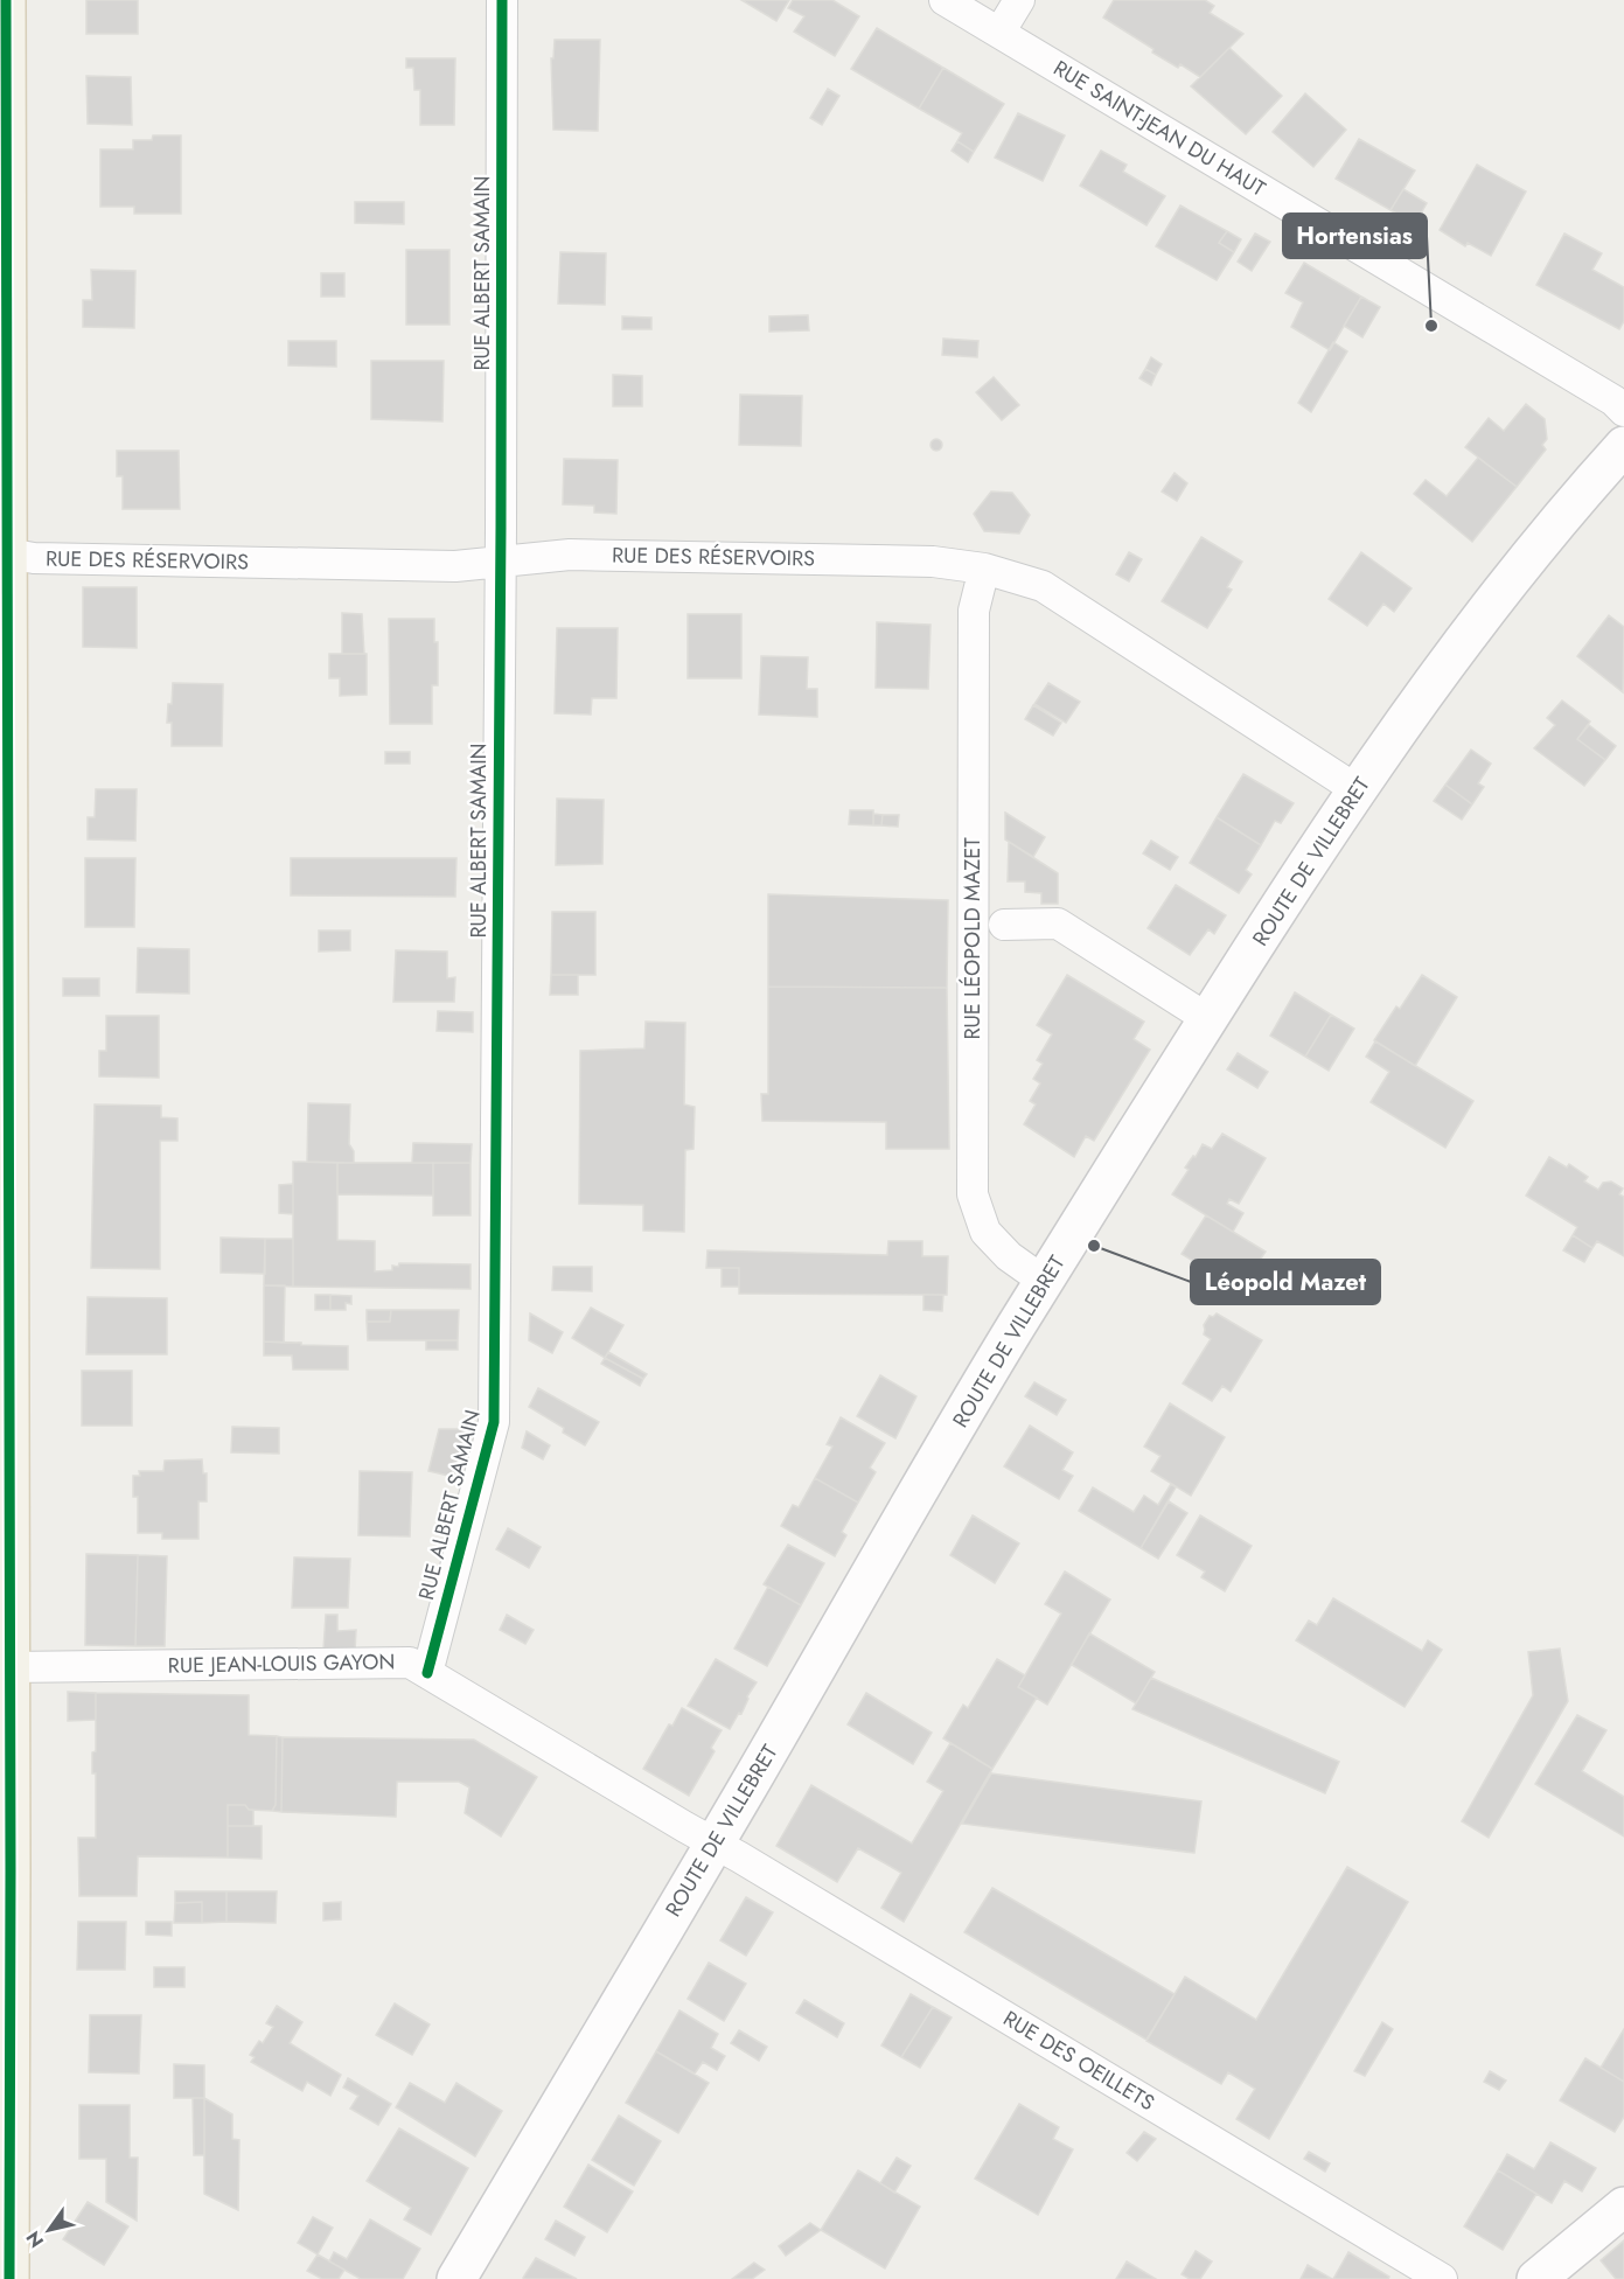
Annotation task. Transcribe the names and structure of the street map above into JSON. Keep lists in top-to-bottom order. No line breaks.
{"streets":{"main road":["ROUTE DE VILLEBRET"],"street":["RUE SAINT-JEAN DU HAUT","RUE ALBERT SAMAIN","RUE DES RÉSERVOIRS","RUE LÉOPOLD MAZET","RUE JEAN-LOUIS GAYON","RUE DES OEILLETS"]},"crossings":[["RUE ALBERT SAMAIN","RUE DES RÉSERVOIRS"],["RUE ALBERT SAMAIN","RUE JEAN-LOUIS GAYON"],["RUE DES RÉSERVOIRS","ROUTE DE VILLEBRET"],["RUE DES RÉSERVOIRS","RUE LÉOPOLD MAZET"],["ROUTE DE VILLEBRET","RUE LÉOPOLD MAZET"],["ROUTE DE VILLEBRET","RUE JEAN-LOUIS GAYON"],["ROUTE DE VILLEBRET","RUE DES OEILLETS"],["RUE JEAN-LOUIS GAYON","RUE DES OEILLETS"]],"places":["Hortensias","Léopold Mazet"],"north":"bottom left"}
